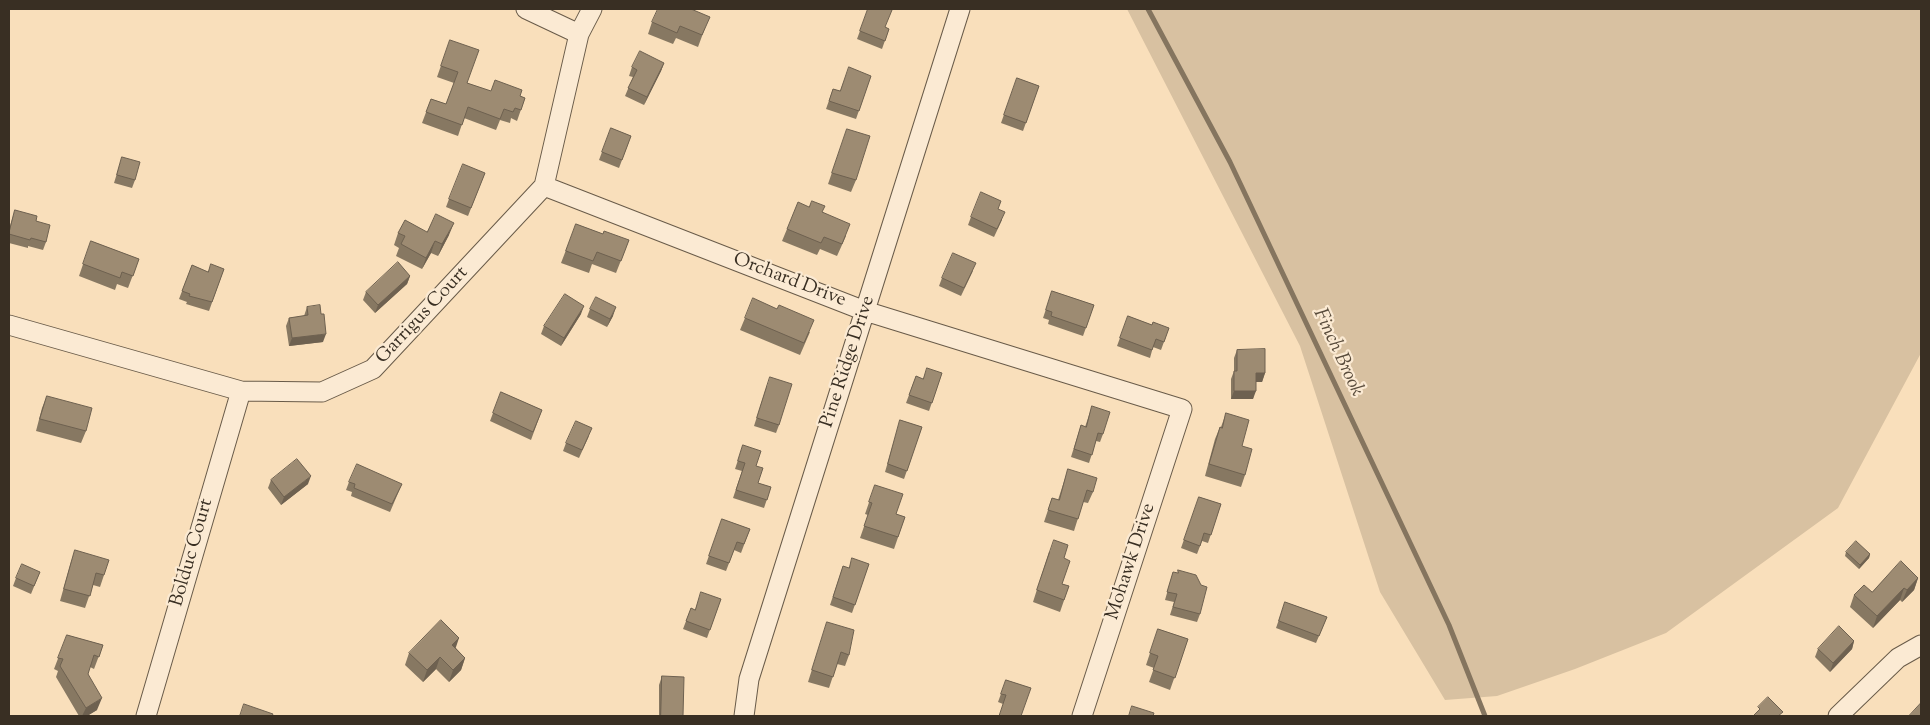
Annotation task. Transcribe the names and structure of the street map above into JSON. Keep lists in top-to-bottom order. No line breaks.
{"streets":{"street":["Orchard Drive","Garrigus Court","Pine Ridge Drive","Bolduc Court","Mohawk Drive"]},"crossings":[["Orchard Drive","Garrigus Court"],["Orchard Drive","Pine Ridge Drive"],["Orchard Drive","Mohawk Drive"],["Garrigus Court","Bolduc Court"]],"water":["Finch Brook"]}
